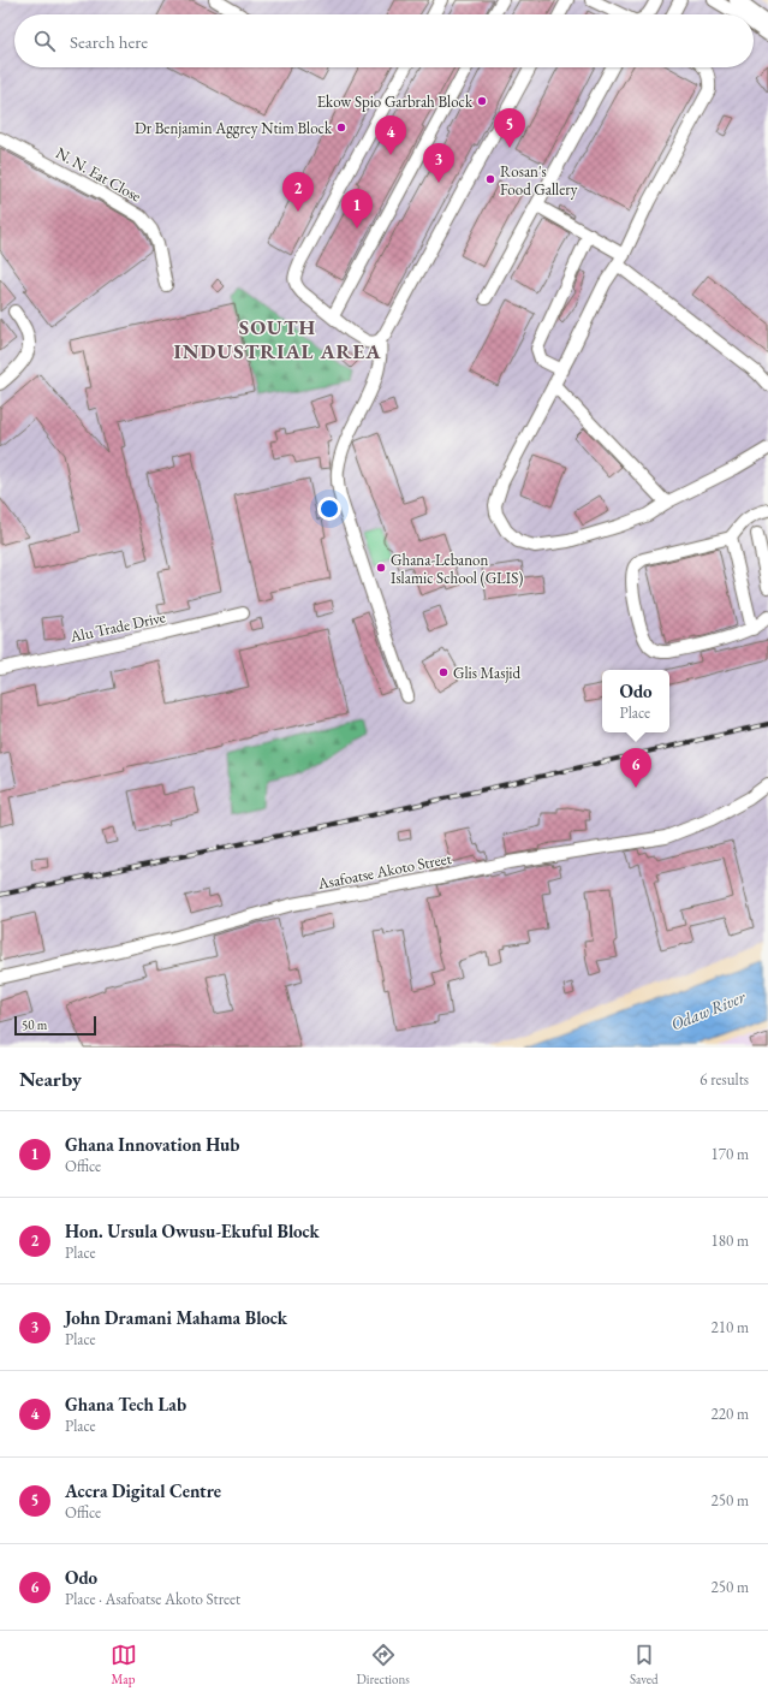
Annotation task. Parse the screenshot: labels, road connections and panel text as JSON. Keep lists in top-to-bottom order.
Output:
{
  "streets": {
    "street": ["N. N. Eat Close", "Alu Trade Drive", "Asafoatse Akoto Street"]
  },
  "districts": ["SOUTH INDUSTRIAL AREA"],
  "water": ["Odaw River"],
  "places": [
    "Ekow Spio Garbrah Block",
    "Dr Benjamin Aggrey Ntim Block",
    "Rosan's Food Gallery",
    "Ghana-Lebanon Islamic School (GLIS)",
    "Glis Masjid"
  ],
  "scale_bar": "50 m",
  "page": {
    "search": "Search here",
    "pins": [
      "5",
      "4",
      "3",
      "2",
      "1",
      "6"
    ],
    "popup": ["Odo", "Place"],
    "scale": "50 m",
    "heading": ["Nearby", "6 results"],
    "list": [
      {
        "mark": "1",
        "name": "Ghana Innovation Hub",
        "note": "Office",
        "value": "170 m"
      },
      {
        "mark": "2",
        "name": "Hon. Ursula Owusu-Ekuful Block",
        "note": "Place",
        "value": "180 m"
      },
      {
        "mark": "3",
        "name": "John Dramani Mahama Block",
        "note": "Place",
        "value": "210 m"
      },
      {
        "mark": "4",
        "name": "Ghana Tech Lab",
        "note": "Place",
        "value": "220 m"
      },
      {
        "mark": "5",
        "name": "Accra Digital Centre",
        "note": "Office",
        "value": "250 m"
      },
      {
        "mark": "6",
        "name": "Odo",
        "note": "Place · Asafoatse Akoto Street",
        "value": "250 m"
      }
    ],
    "nav": ["Map", "Directions", "Saved"]
  }
}
